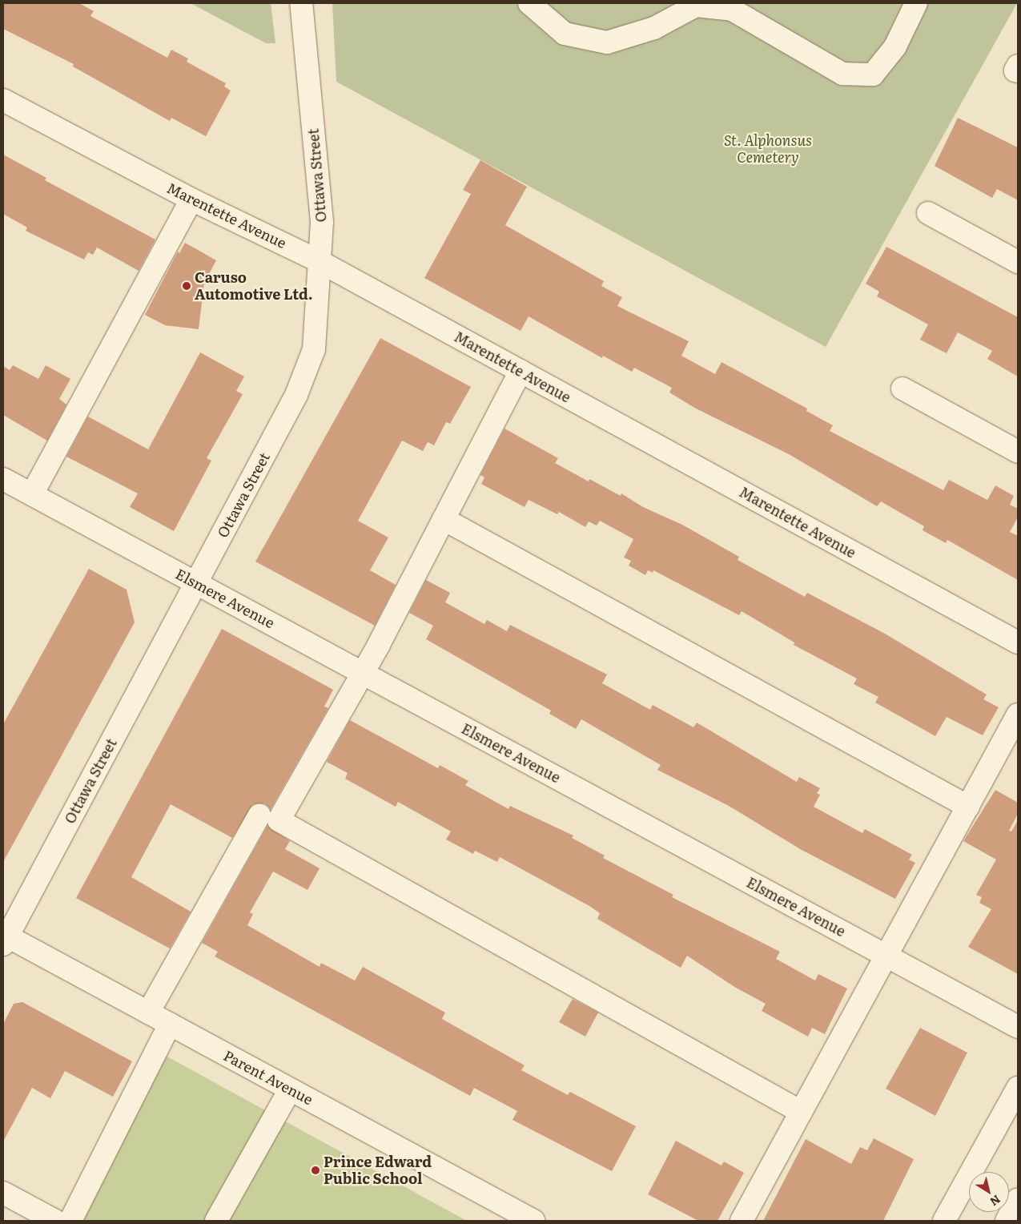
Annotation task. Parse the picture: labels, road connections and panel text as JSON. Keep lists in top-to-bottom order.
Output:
{
  "streets": {
    "street": [
      "Ottawa Street",
      "Marentette Avenue",
      "Elsmere Avenue",
      "Parent Avenue"
    ]
  },
  "crossings": [
    ["Ottawa Street", "Marentette Avenue"],
    ["Ottawa Street", "Elsmere Avenue"],
    ["Ottawa Street", "Parent Avenue"]
  ],
  "parks": ["St. Alphonsus Cemetery"],
  "places": ["Caruso Automotive Ltd.", "Prince Edward Public School"],
  "north": "bottom right"
}
